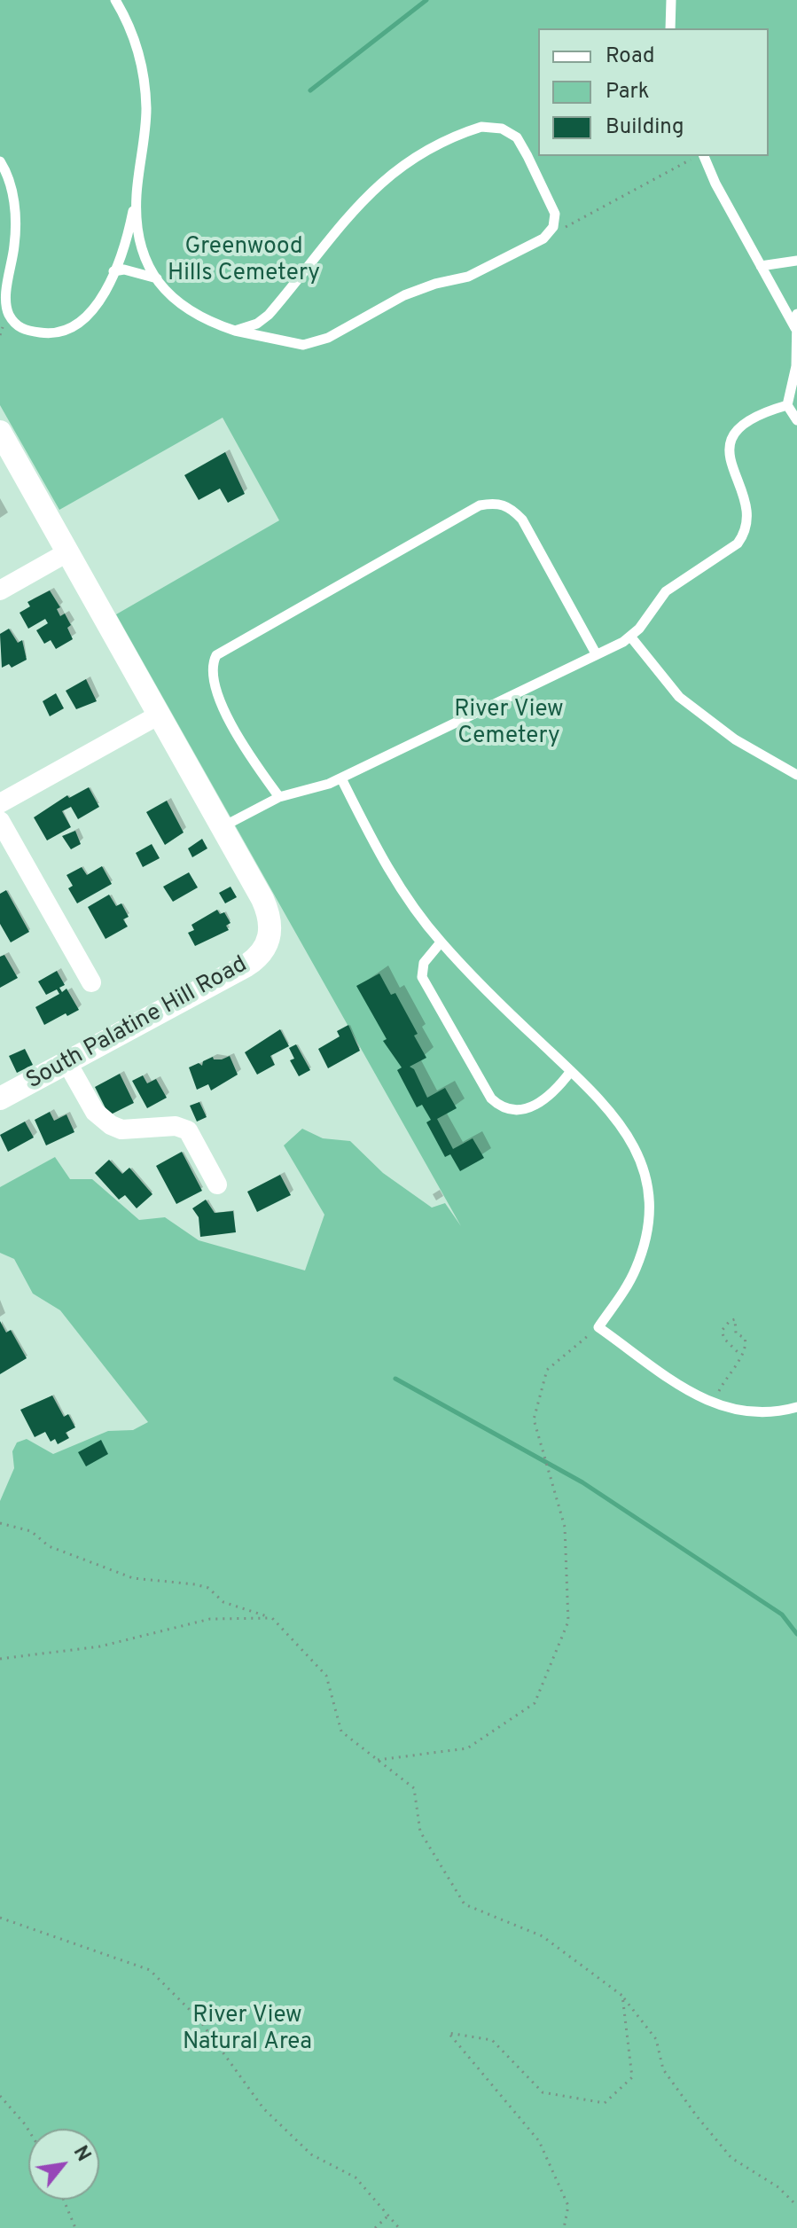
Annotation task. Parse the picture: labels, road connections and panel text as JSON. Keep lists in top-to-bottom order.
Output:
{
  "streets": {
    "street": ["South Palatine Hill Road"]
  },
  "parks": ["Greenwood Hills Cemetery", "River View Cemetery", "River View Natural Area"],
  "legend": ["Road", "Park", "Building"],
  "north": "top right"
}
